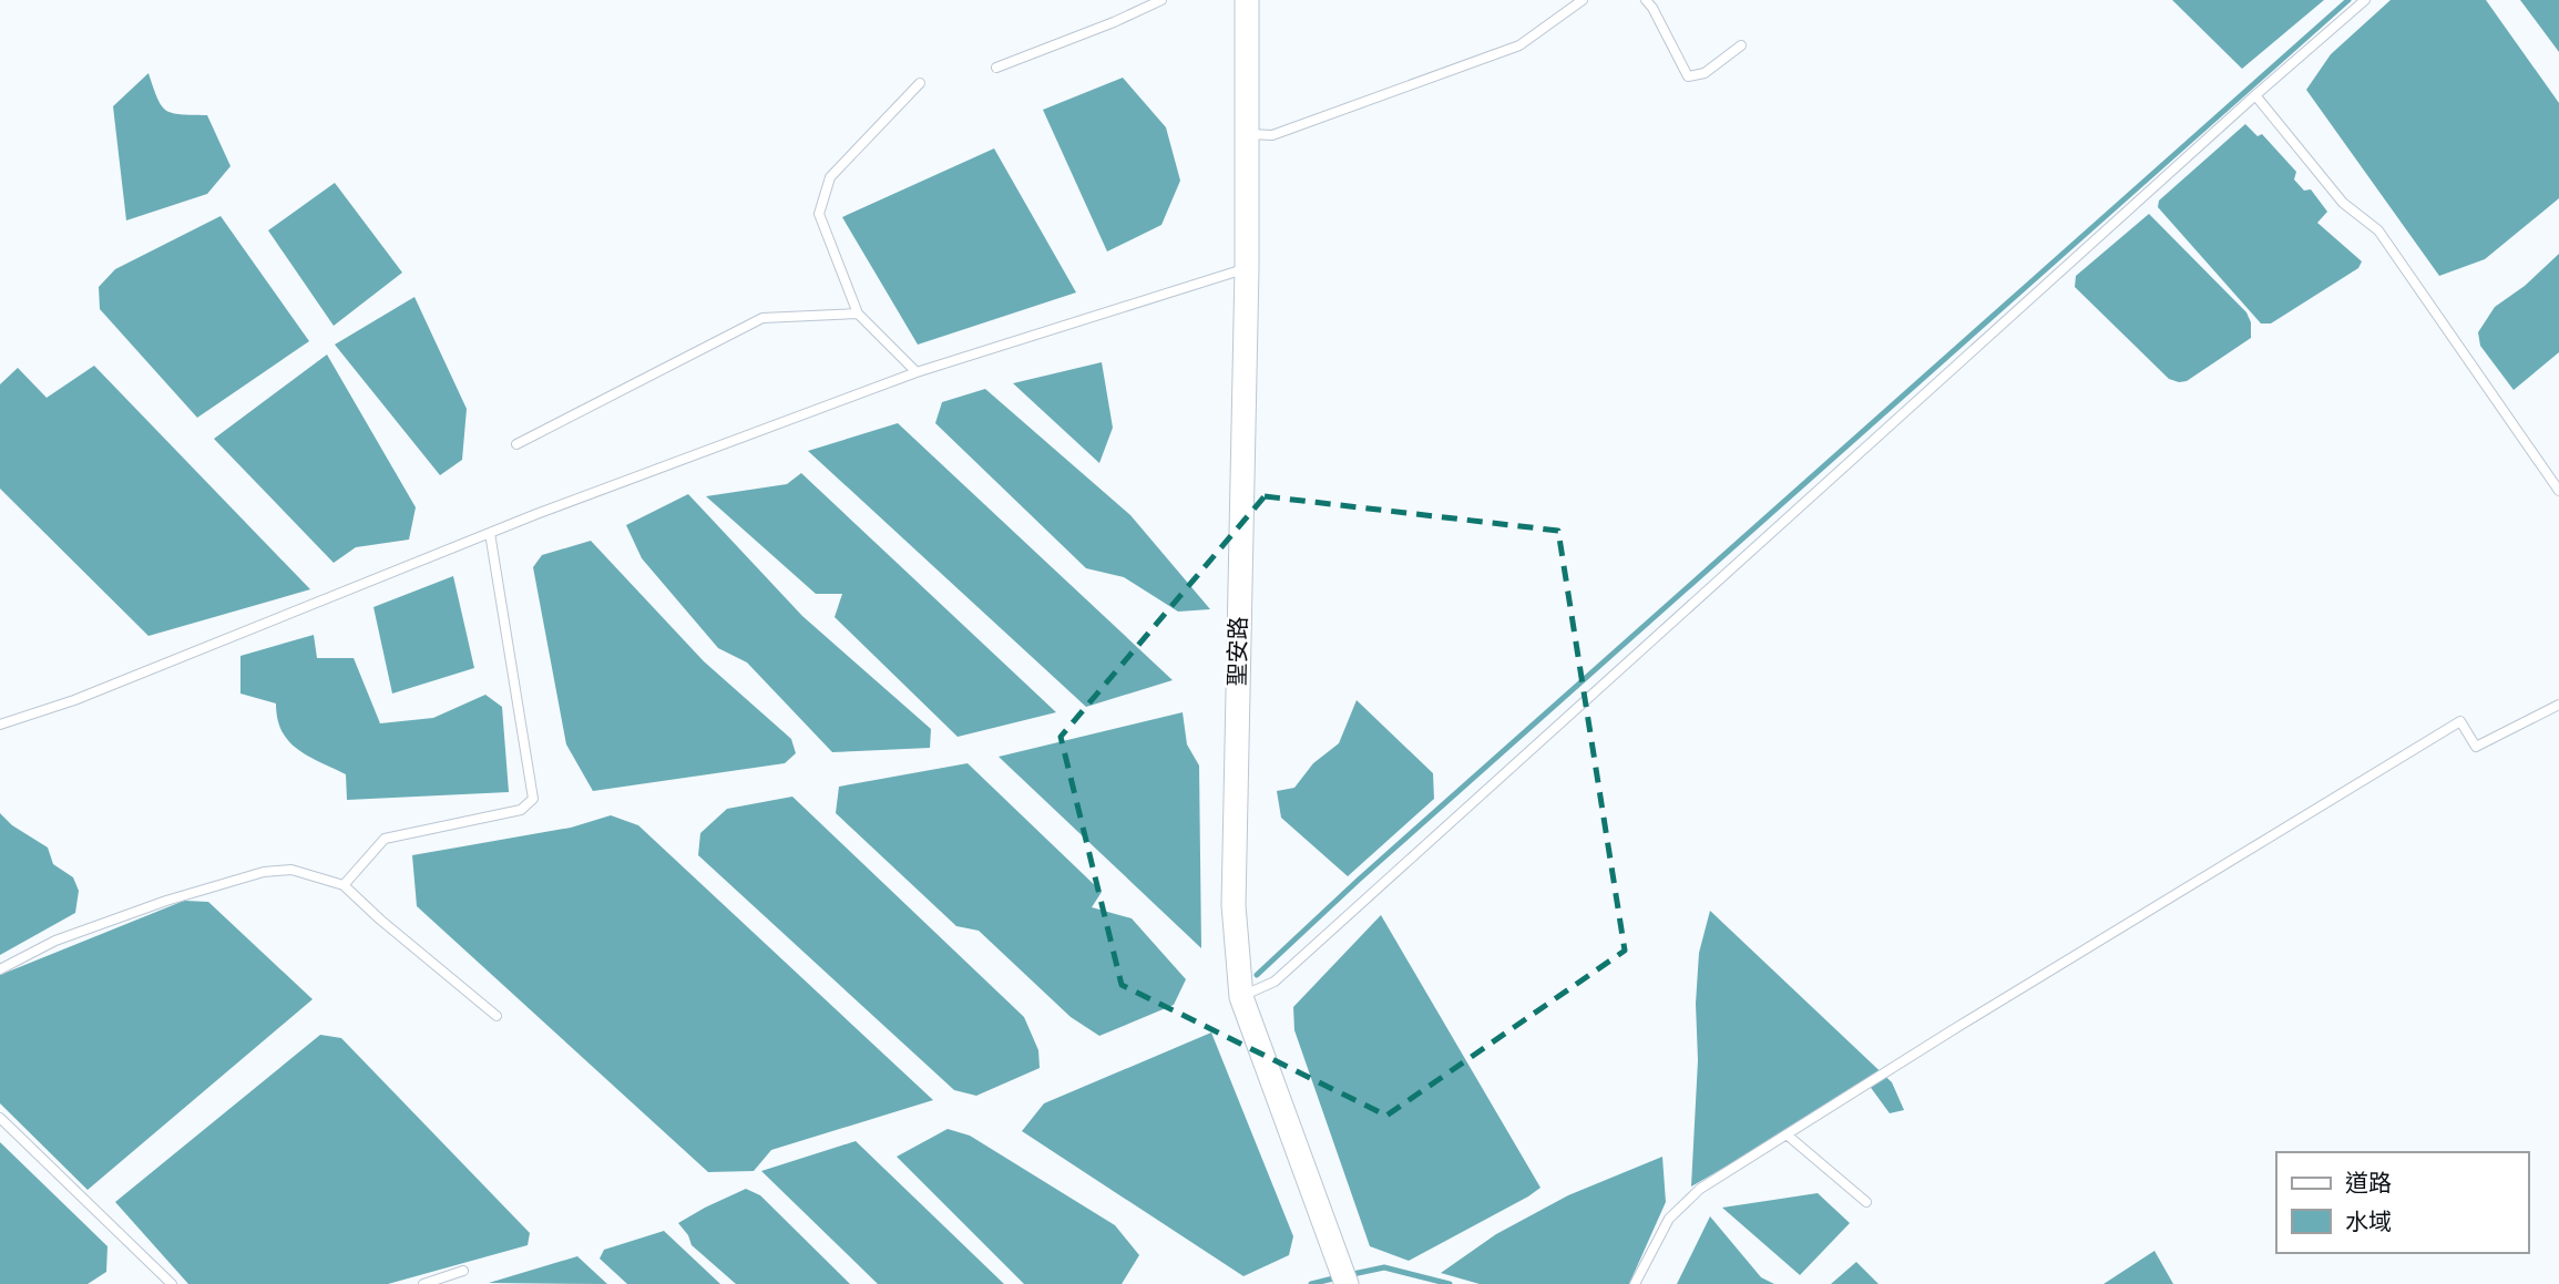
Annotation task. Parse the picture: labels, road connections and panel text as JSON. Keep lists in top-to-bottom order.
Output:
{
  "streets": {
    "street": ["聖安路"]
  },
  "legend": ["道路", "水域"]
}
